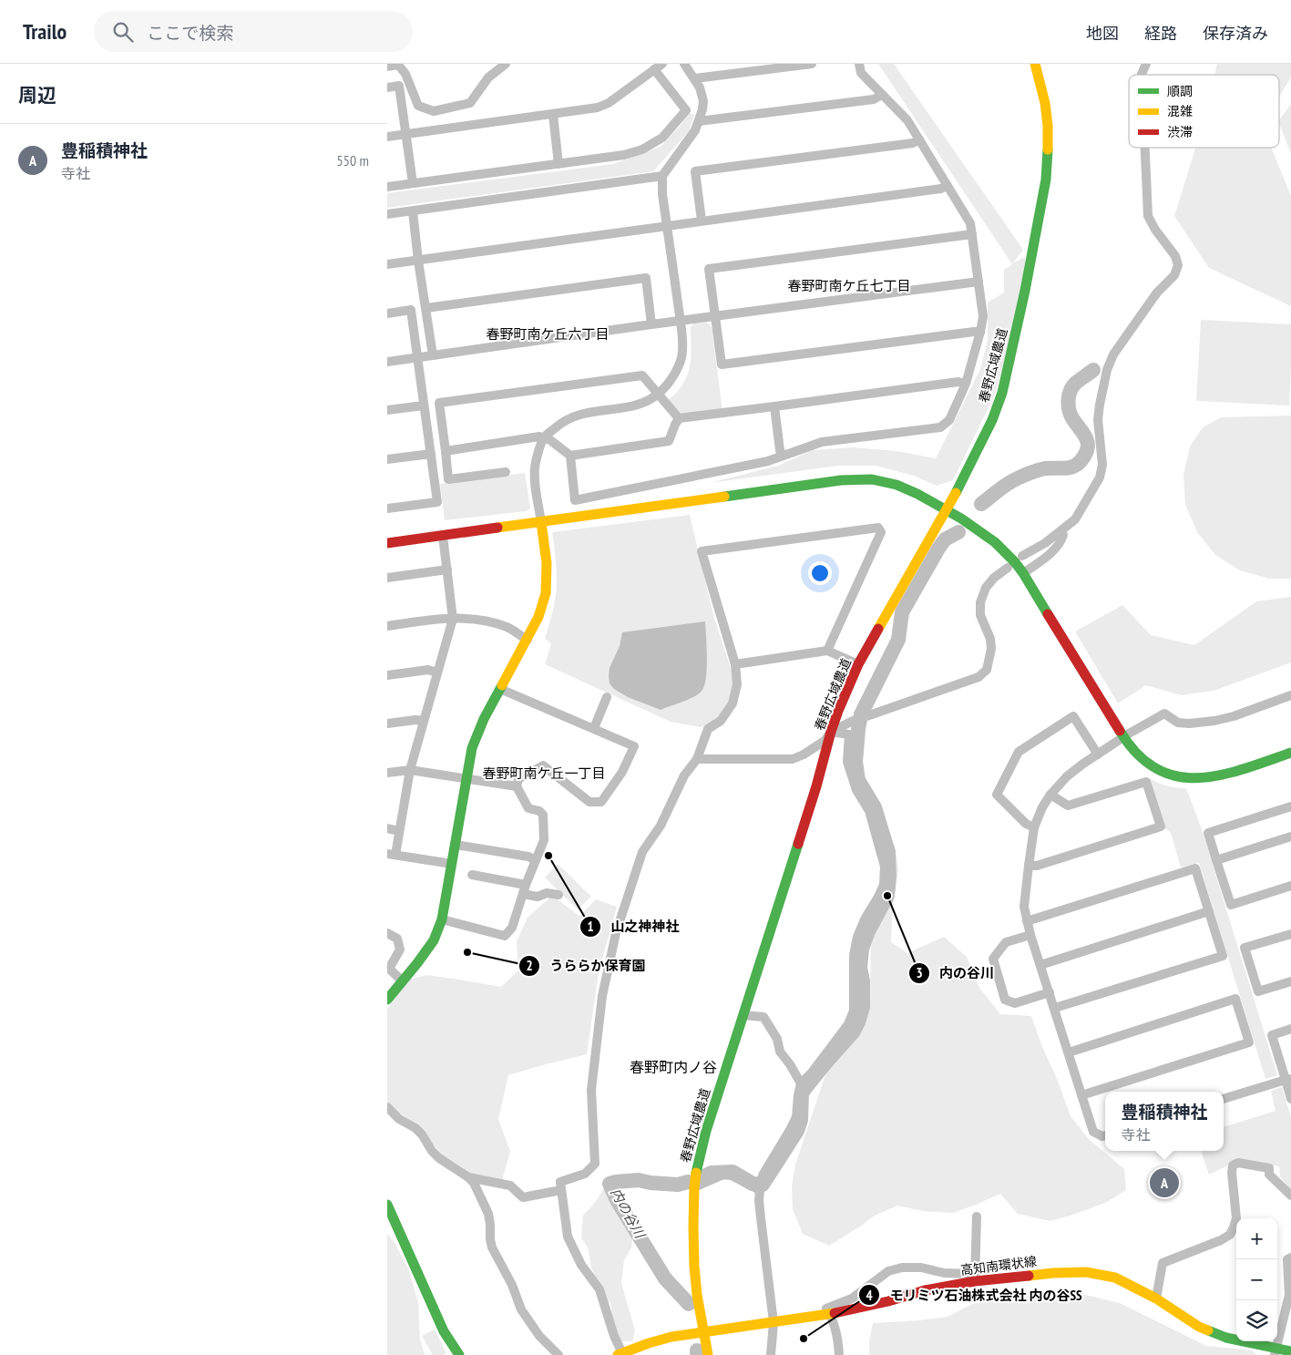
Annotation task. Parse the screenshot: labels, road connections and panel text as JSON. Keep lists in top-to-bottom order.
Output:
{
  "streets": {
    "street": ["春野広域農道", "高知南環状線"]
  },
  "crossings": [
    ["春野広域農道", "高知南環状線"]
  ],
  "districts": [
    "春野町南ケ丘七丁目",
    "春野町南ケ丘六丁目",
    "春野町南ケ丘一丁目",
    "春野町内ノ谷"
  ],
  "water": ["内の谷川"],
  "places": [
    "山之神神社",
    "内の谷川",
    "うららか保育園",
    "モリミツ石油株式会社 内の谷SS"
  ],
  "legend": ["順調", "混雑", "渋滞"],
  "page": {
    "header": "Trailo",
    "search": "ここで検索",
    "nav": ["地図", "経路", "保存済み"],
    "heading": "周辺",
    "list": [
      {
        "mark": "A",
        "name": "豊稲積神社",
        "note": "寺社",
        "value": "550 m"
      }
    ],
    "popup": ["豊稲積神社", "寺社"],
    "pins": "A",
    "map_buttons": ["+", "−"]
  }
}
